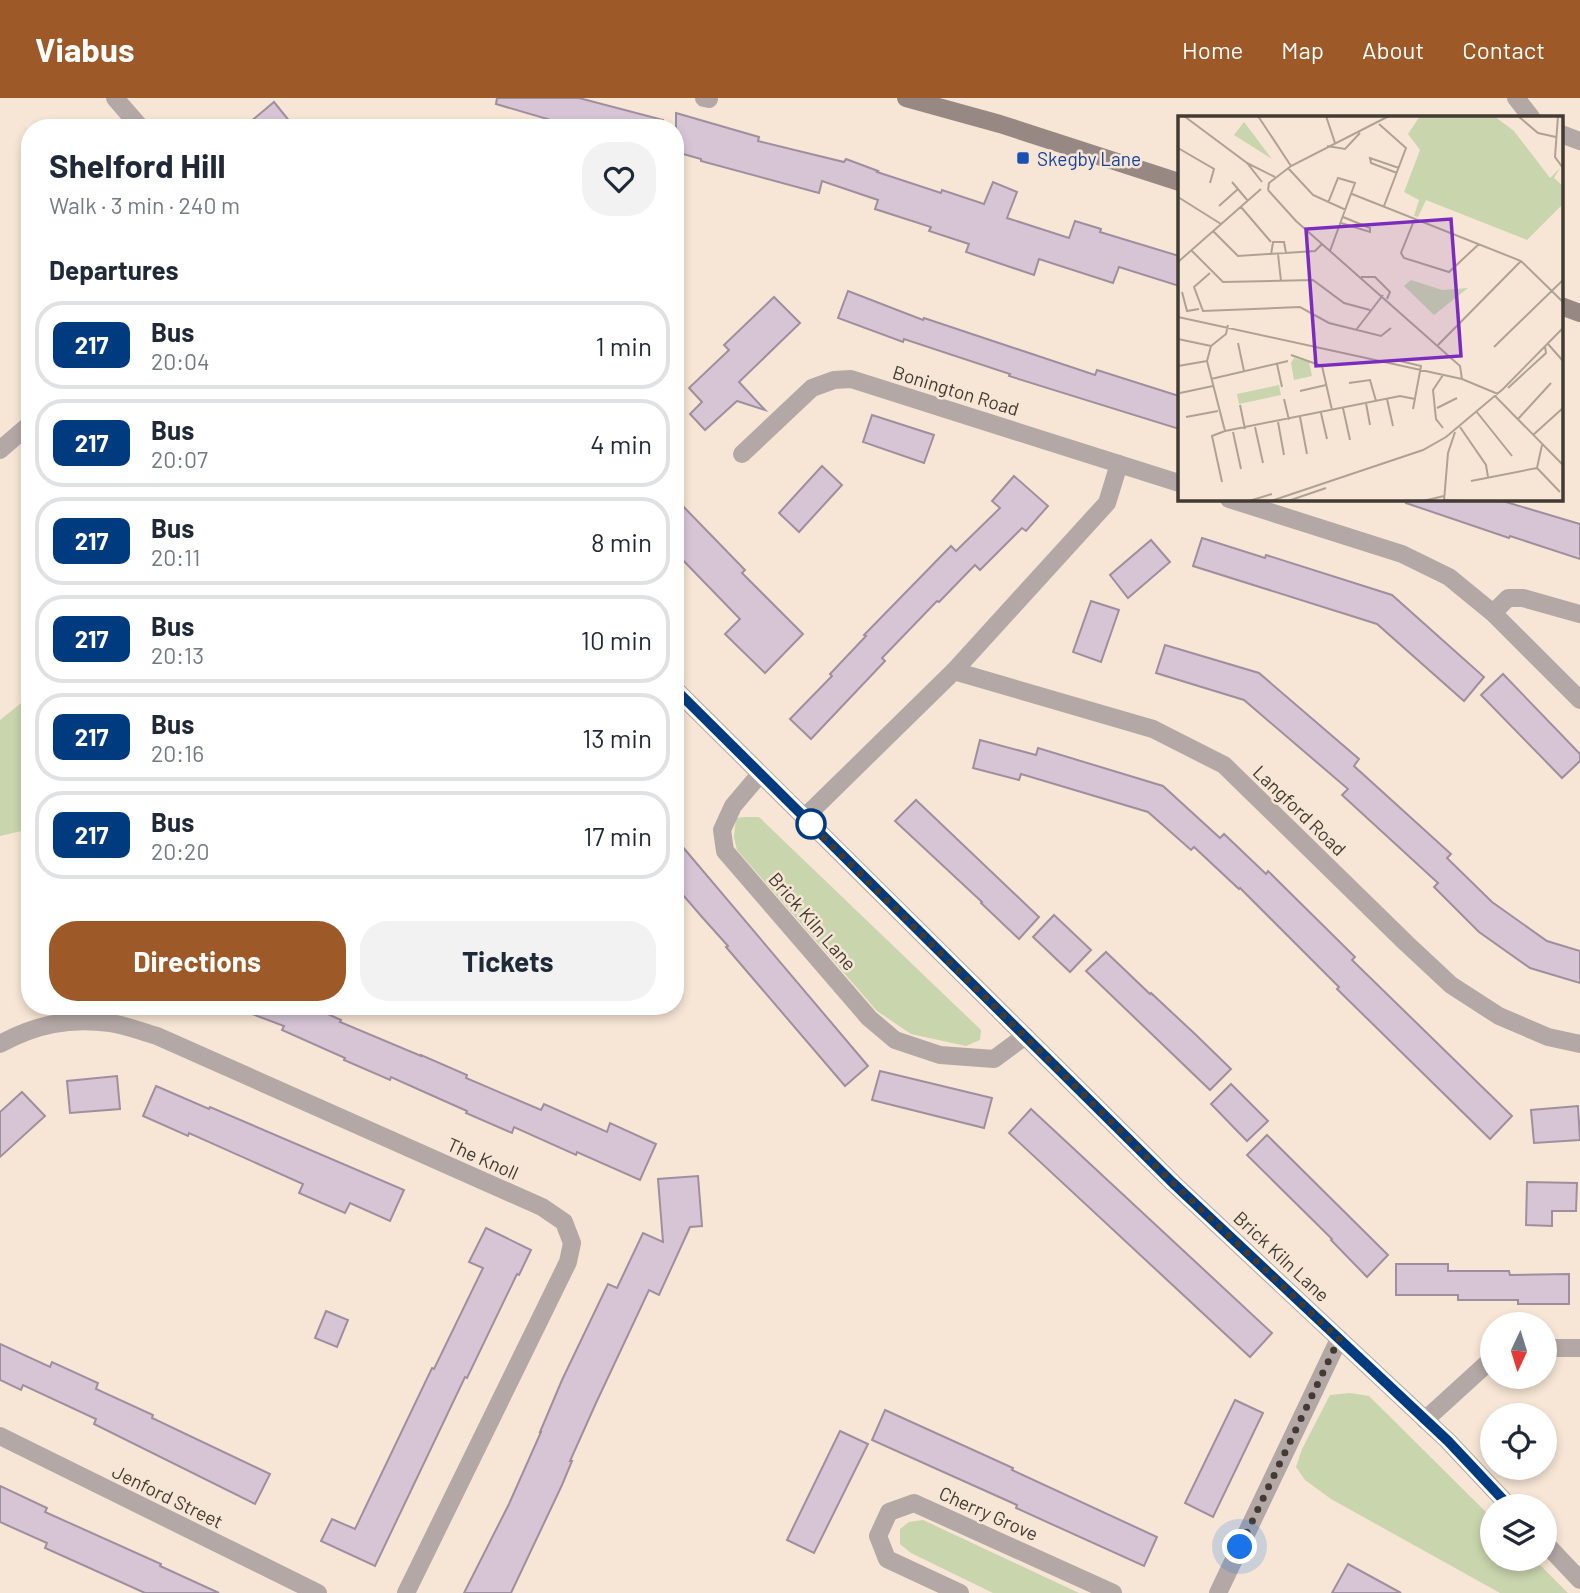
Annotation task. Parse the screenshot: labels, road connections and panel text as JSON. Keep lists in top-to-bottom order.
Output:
{
  "streets": {
    "street": [
      "Bonington Road",
      "Langford Road",
      "Brick Kiln Lane",
      "The Knoll",
      "Jenford Street",
      "Cherry Grove"
    ]
  },
  "places": {
    "transit": ["Skegby Lane"]
  },
  "lines": ["bus line 217"],
  "north": "bottom",
  "page": {
    "header": "Viabus",
    "nav": [
      "Home",
      "Map",
      "About",
      "Contact"
    ],
    "heading": [
      ["Shelford Hill", "Walk · 3 min · 240 m"],
      "Departures"
    ],
    "list": [
      {
        "mark": "217",
        "name": "Bus",
        "note": "20:04",
        "value": "1 min"
      },
      {
        "mark": "217",
        "name": "Bus",
        "note": "20:07",
        "value": "4 min"
      },
      {
        "mark": "217",
        "name": "Bus",
        "note": "20:11",
        "value": "8 min"
      },
      {
        "mark": "217",
        "name": "Bus",
        "note": "20:13",
        "value": "10 min"
      },
      {
        "mark": "217",
        "name": "Bus",
        "note": "20:16",
        "value": "13 min"
      },
      {
        "mark": "217",
        "name": "Bus",
        "note": "20:20",
        "value": "17 min"
      }
    ],
    "buttons": ["Directions", "Tickets"]
  }
}
